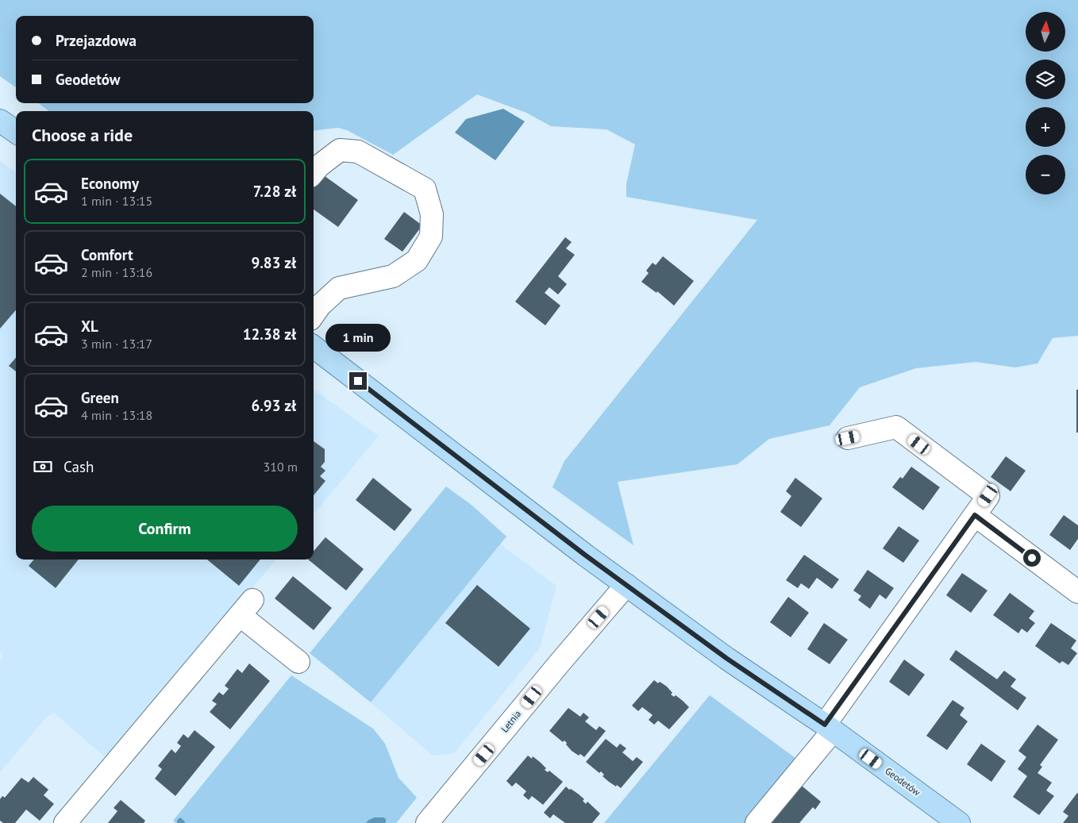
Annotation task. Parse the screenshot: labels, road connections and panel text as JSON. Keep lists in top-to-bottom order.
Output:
{
  "streets": {
    "main road": ["Geodetów"],
    "street": ["Letnia"]
  },
  "crossings": [
    ["Letnia", "Geodetów"]
  ],
  "north": "top",
  "page": {
    "map_buttons": ["+", "−"],
    "banner": ["Przejazdowa", "Geodetów"],
    "heading": "Choose a ride",
    "list": [
      {
        "name": "Economy",
        "note": "1 min · 13:15",
        "value": "7.28 zł"
      },
      {
        "name": "Comfort",
        "note": "2 min · 13:16",
        "value": "9.83 zł"
      },
      {
        "name": "XL",
        "note": "3 min · 13:17",
        "value": "12.38 zł"
      },
      {
        "name": "Green",
        "note": "4 min · 13:18",
        "value": "6.93 zł"
      }
    ],
    "bubble": "1 min",
    "pay": ["Cash", "310 m"],
    "buttons": "Confirm"
  }
}
